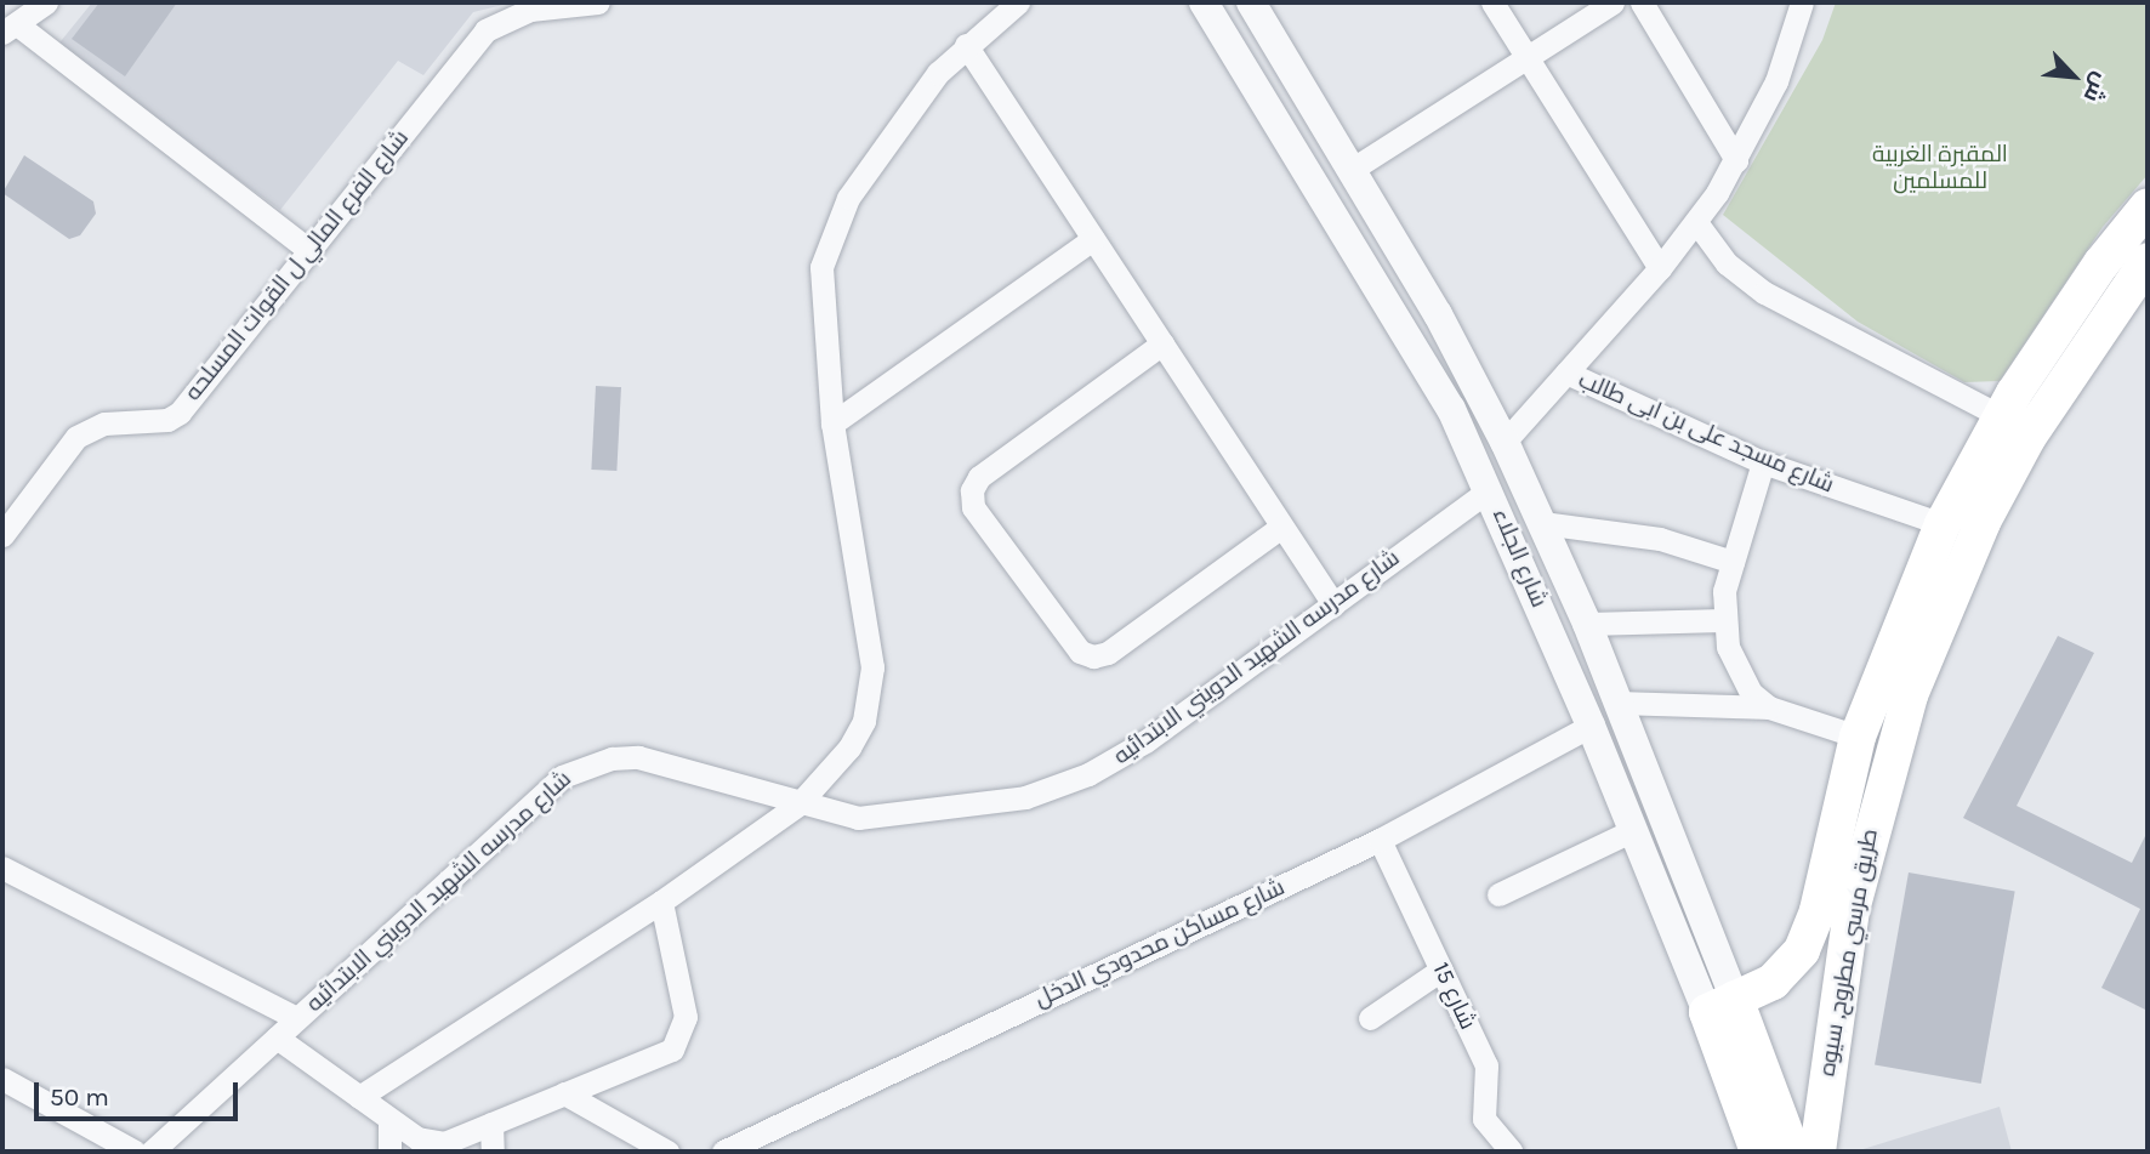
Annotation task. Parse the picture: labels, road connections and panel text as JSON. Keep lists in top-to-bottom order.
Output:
{
  "streets": {
    "main road": ["شارع الجلاء", "طريق مرسي مطروح, سيوه"],
    "street": [
      "شارع الفرع المالي ل القوات المسلحه",
      "شارع مسجد على بن ابى طالب",
      "شارع مدرسه الشهيد الدويني الابتدائيه",
      "شارع مساكن محدودي الدخل",
      "شارع 15"
    ]
  },
  "crossings": [
    ["شارع مسجد على بن ابى طالب", "طريق مرسي مطروح, سيوه"],
    ["شارع الجلاء", "شارع مدرسه الشهيد الدويني الابتدائيه"],
    ["شارع الجلاء", "شارع مساكن محدودي الدخل"],
    ["شارع الجلاء", "طريق مرسي مطروح, سيوه"],
    ["شارع مساكن محدودي الدخل", "شارع 15"]
  ],
  "parks": ["المقبرة الغربية للمسلمين"],
  "scale_bar": "50 m",
  "north": "bottom right"
}
